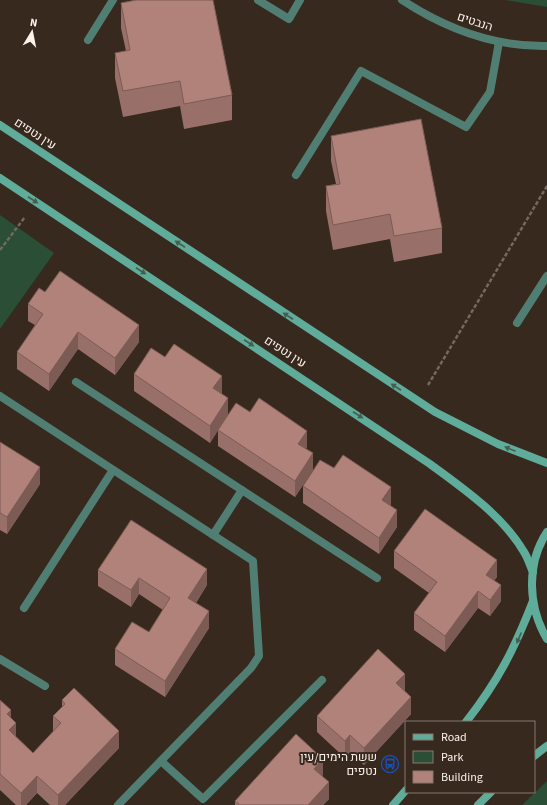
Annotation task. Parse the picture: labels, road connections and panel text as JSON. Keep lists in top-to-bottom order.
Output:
{
  "streets": {
    "street": ["הנבטים", "עין נטפים"]
  },
  "places": {
    "bus stop": ["ששת הימים/עין נטפים"]
  },
  "legend": ["Road", "Park", "Building"],
  "north": "top"
}
